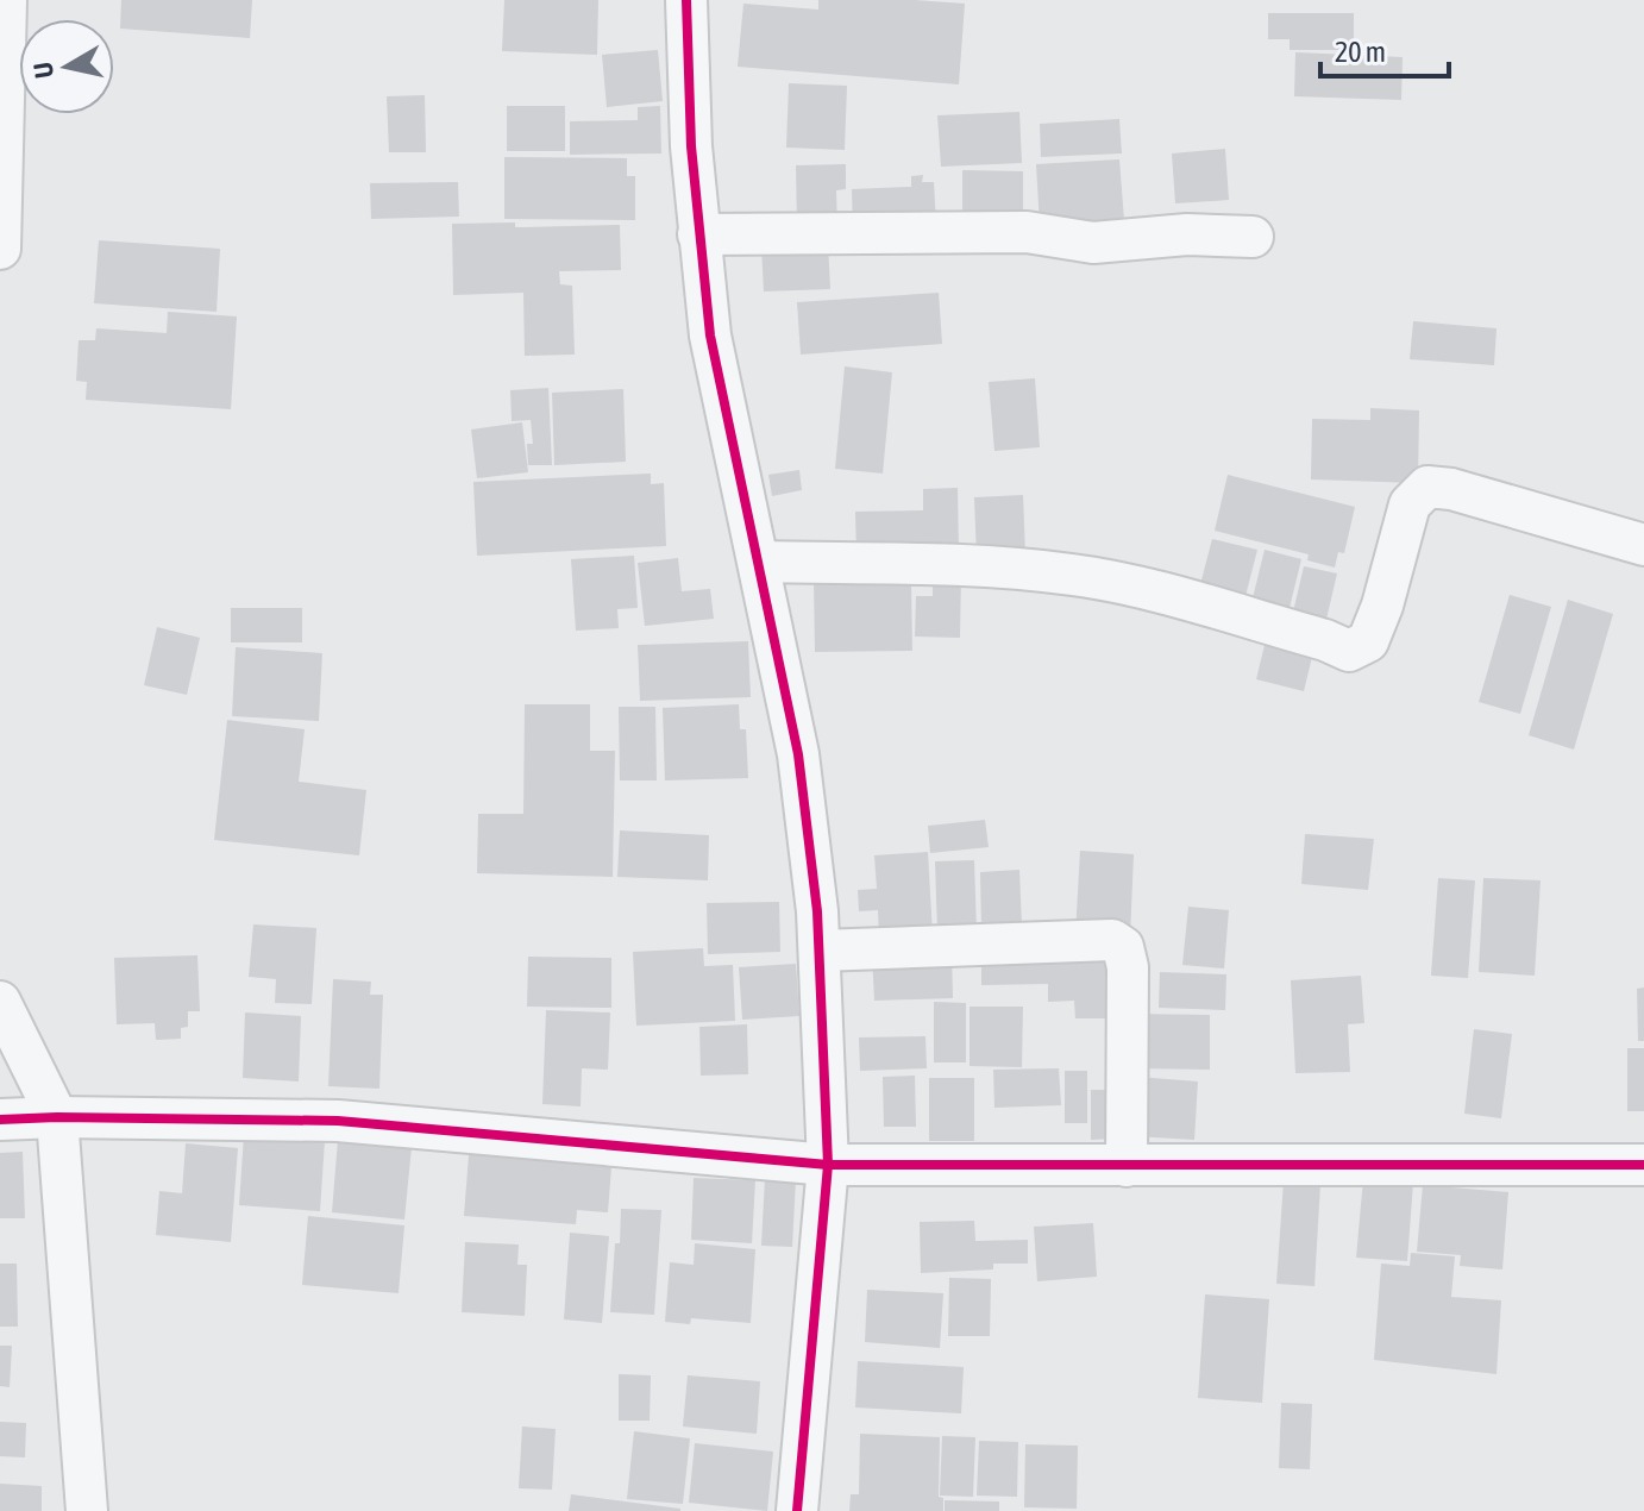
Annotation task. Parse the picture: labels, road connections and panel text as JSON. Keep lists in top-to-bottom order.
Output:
{
  "scale_bar": "20 m",
  "north": "left"
}
